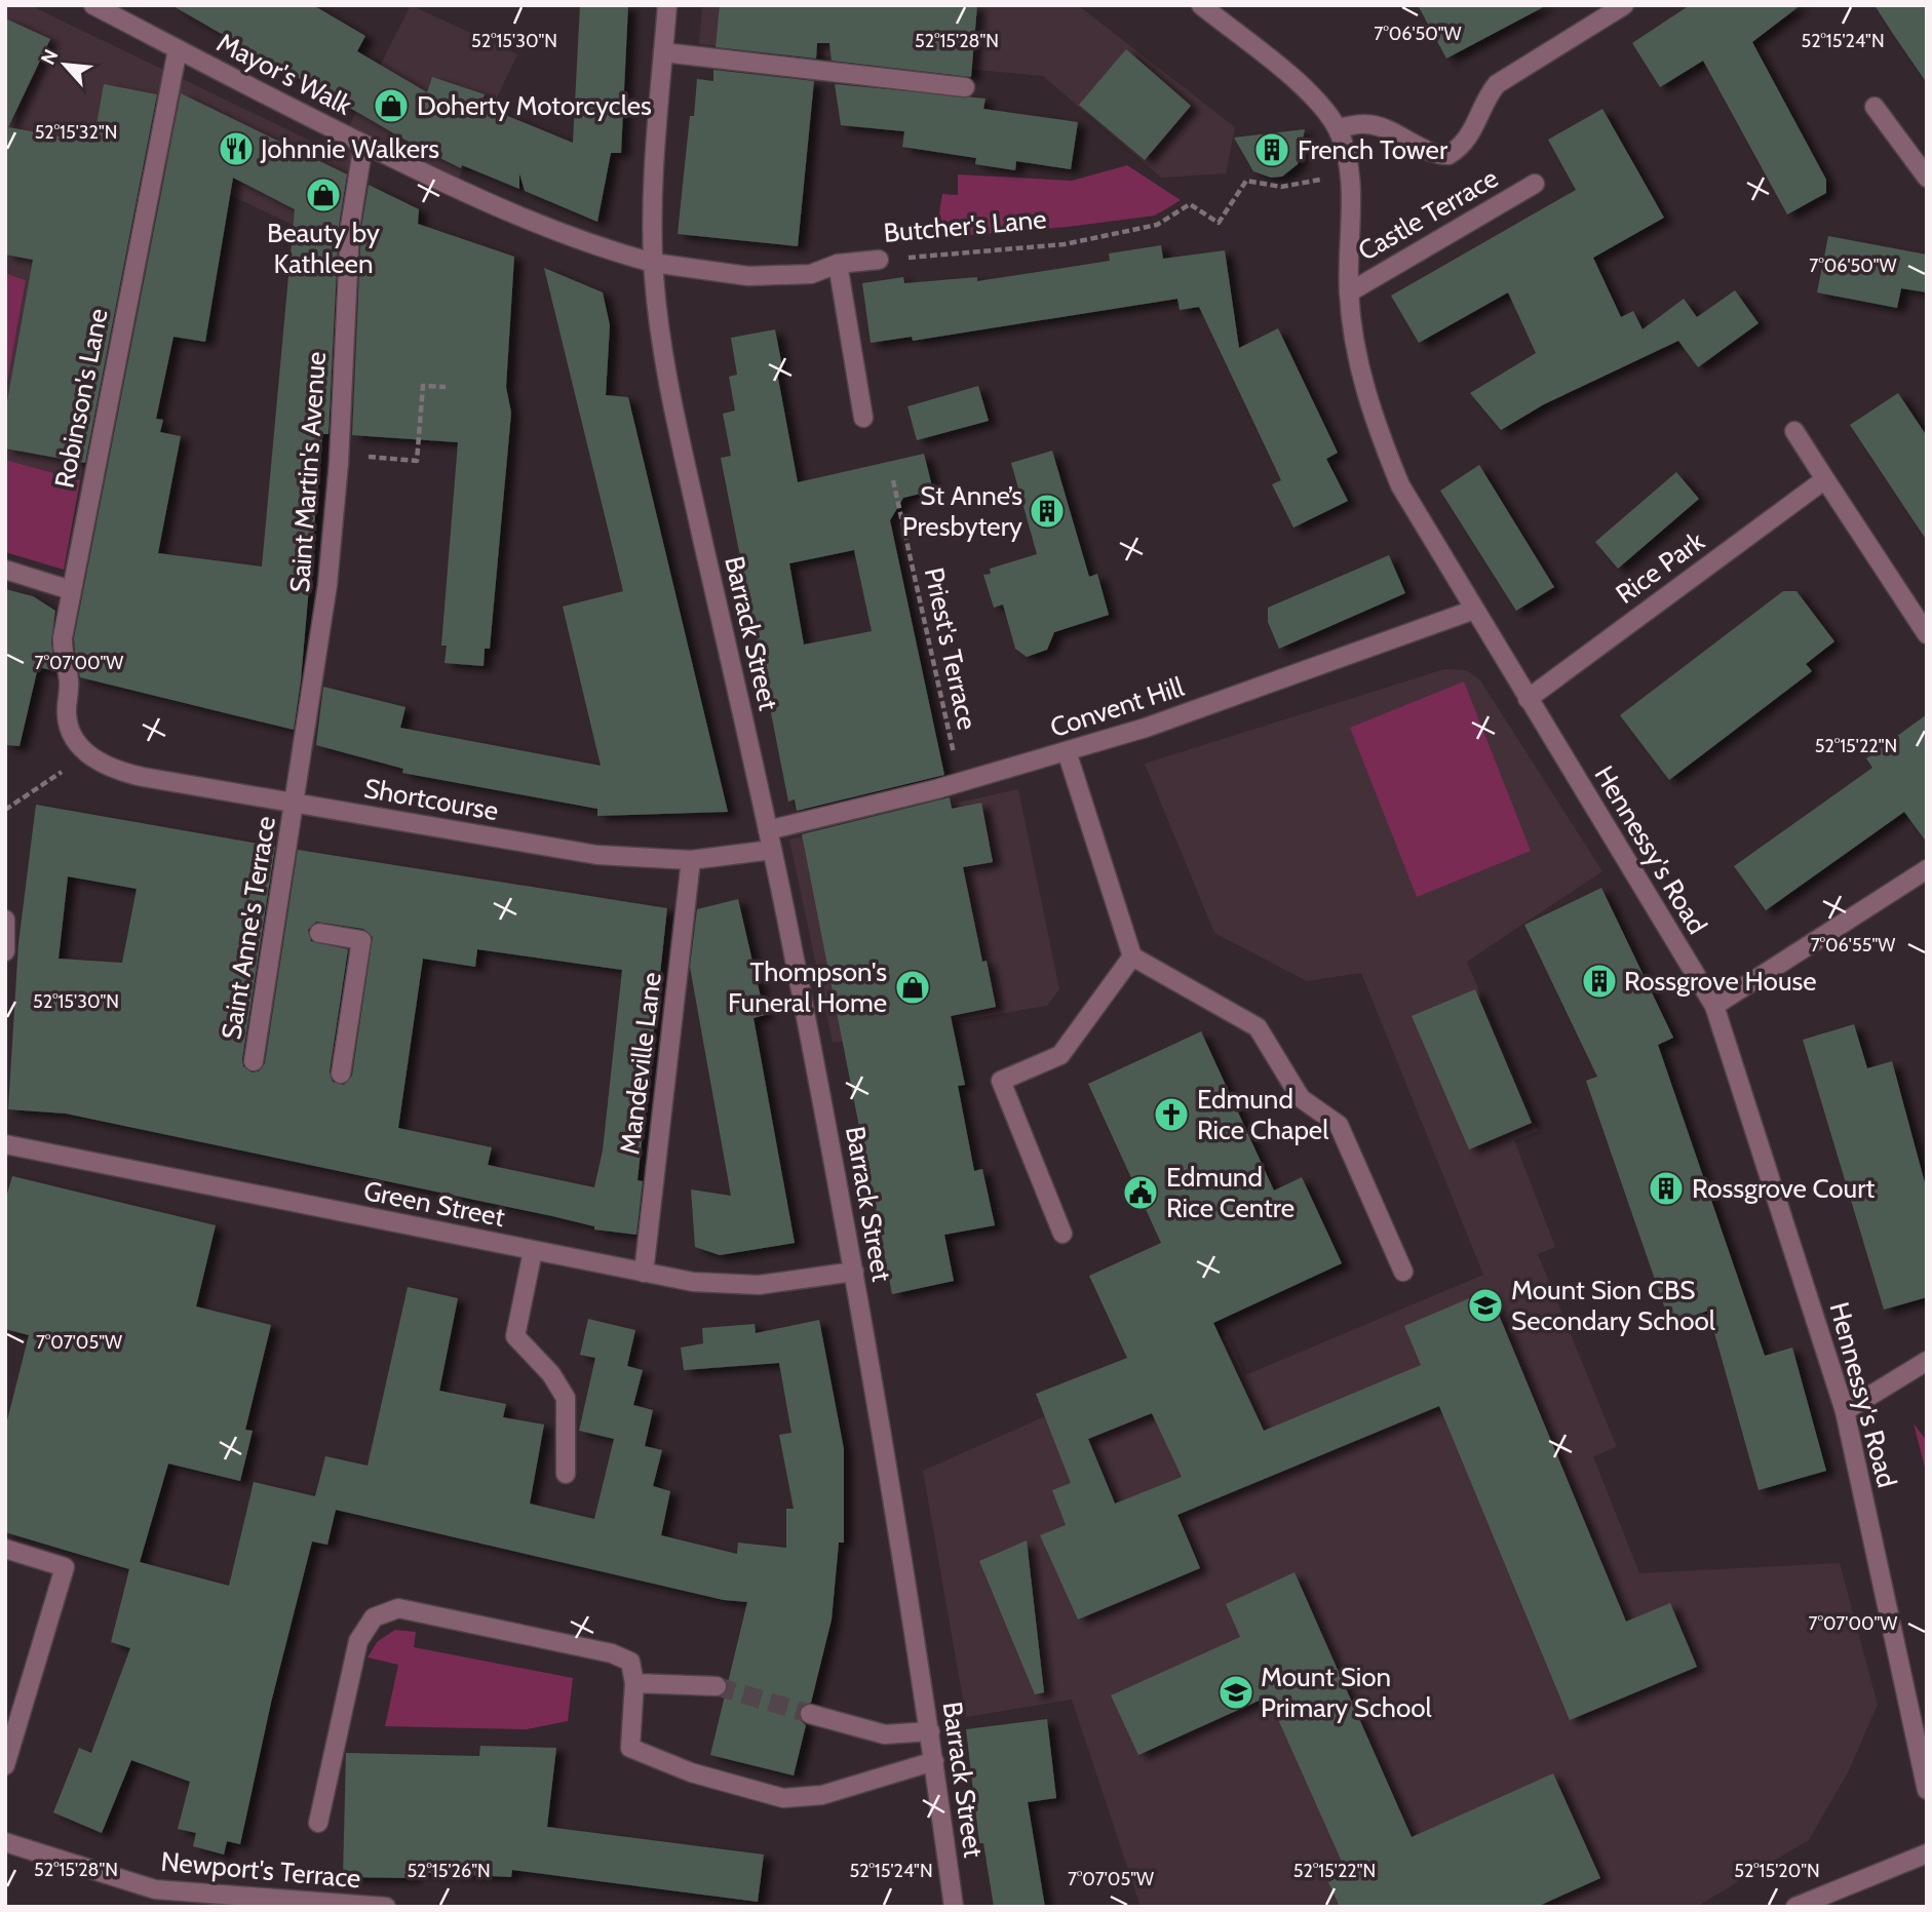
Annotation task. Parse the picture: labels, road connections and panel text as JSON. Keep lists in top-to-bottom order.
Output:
{
  "streets": {
    "street": [
      "Mayor's Walk",
      "Castle Terrace",
      "Butcher's Lane",
      "Robinson's Lane",
      "Saint Martin's Avenue",
      "Rice Park",
      "Barrack Street",
      "Convent Hill",
      "Shortcourse",
      "Hennessy's Road",
      "Saint Anne's Terrace",
      "Mandeville Lane",
      "Green Street",
      "Newport's Terrace"
    ],
    "path": ["Priest's Terrace"]
  },
  "crossings": [
    ["Mayor's Walk", "Butcher's Lane"],
    ["Mayor's Walk", "Robinson's Lane"],
    ["Mayor's Walk", "Saint Martin's Avenue"],
    ["Mayor's Walk", "Barrack Street"],
    ["Castle Terrace", "Hennessy's Road"],
    ["Butcher's Lane", "Barrack Street"],
    ["Robinson's Lane", "Shortcourse"],
    ["Saint Martin's Avenue", "Shortcourse"],
    ["Saint Martin's Avenue", "Saint Anne's Terrace"],
    ["Rice Park", "Hennessy's Road"],
    ["Barrack Street", "Convent Hill"],
    ["Barrack Street", "Shortcourse"],
    ["Barrack Street", "Green Street"],
    ["Priest's Terrace", "Convent Hill"],
    ["Convent Hill", "Hennessy's Road"],
    ["Shortcourse", "Saint Anne's Terrace"],
    ["Shortcourse", "Mandeville Lane"],
    ["Mandeville Lane", "Green Street"]
  ],
  "places": {
    "shop": ["Doherty Motorcycles", "Beauty by Kathleen", "Thompson's Funeral Home"],
    "restaurant": ["Johnnie Walkers"],
    "building": [
      "French Tower",
      "St Anne’s Presbytery",
      "Rossgrove House",
      "Rossgrove Court"
    ],
    "church": ["Edmund Rice Chapel"],
    "public building": ["Edmund Rice Centre"],
    "school or university": ["Mount Sion CBS Secondary School", "Mount Sion Primary School"]
  },
  "north": "top left",
  "coordinates": [
    "7°06'50\"W",
    "52°15'30\"N",
    "52°15'28\"N",
    "52°15'24\"N",
    "52°15'32\"N",
    "7°07'00\"W",
    "52°15'22\"N",
    "7°06'55\"W",
    "7°07'05\"W",
    "52°15'26\"N",
    "52°15'20\"N"
  ]
}
